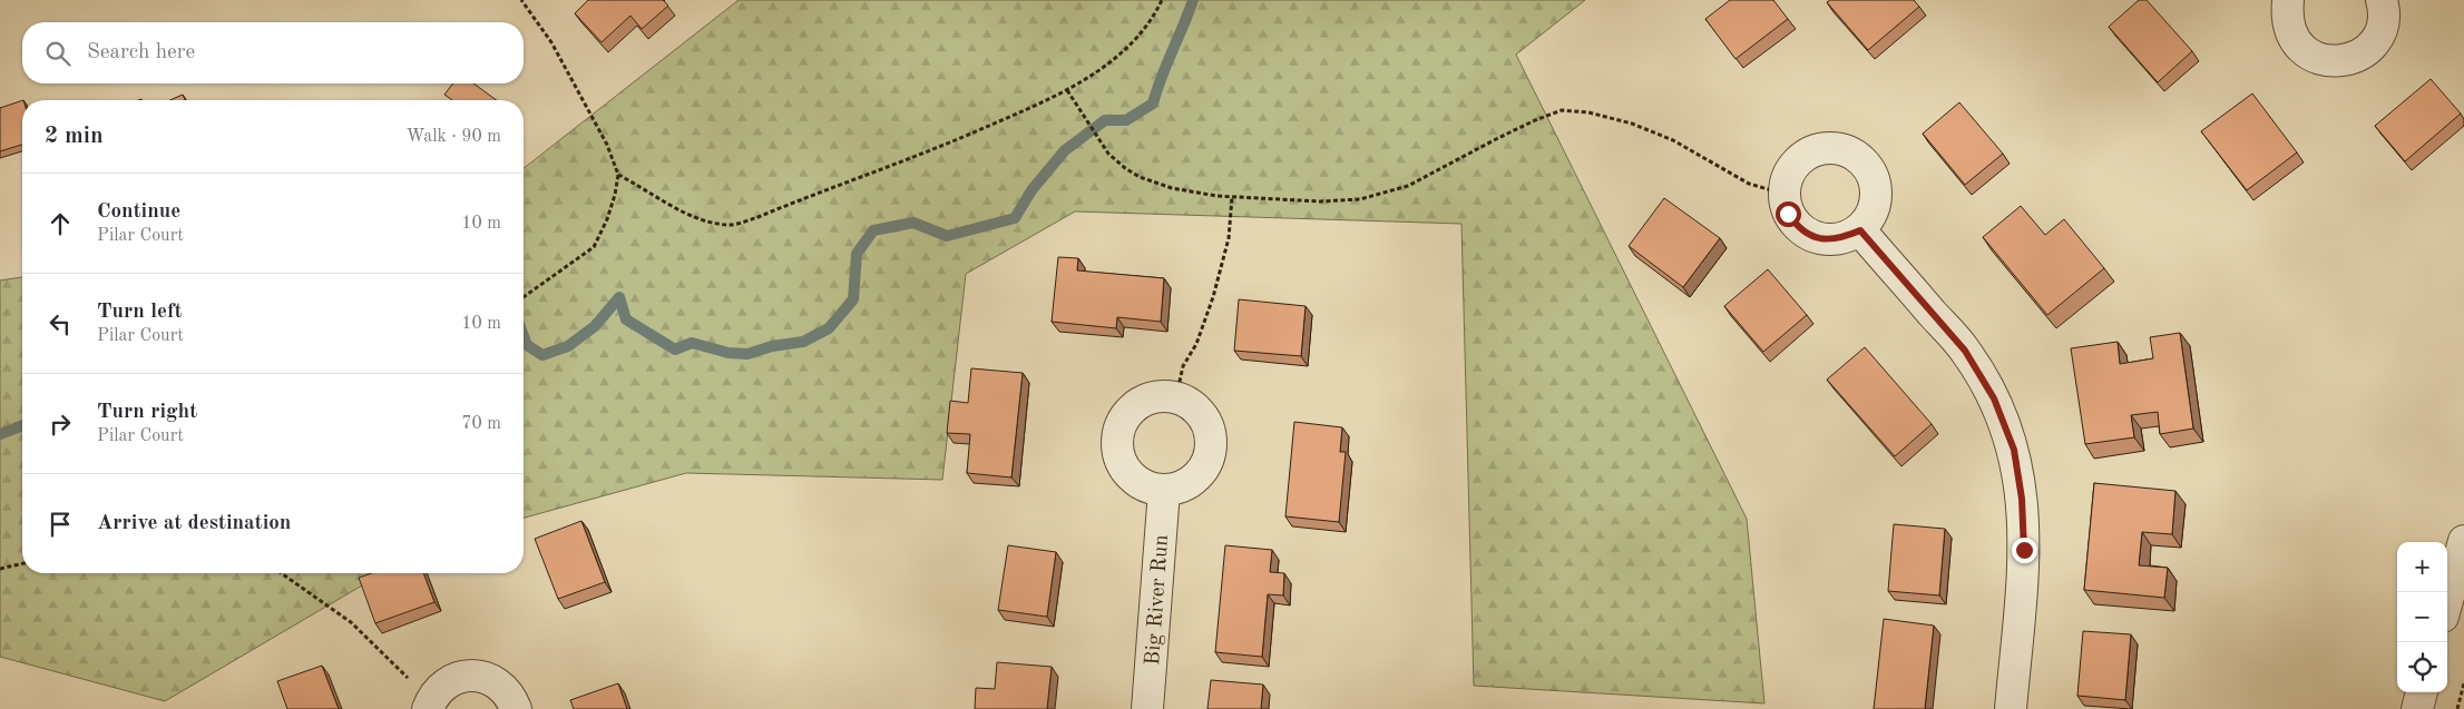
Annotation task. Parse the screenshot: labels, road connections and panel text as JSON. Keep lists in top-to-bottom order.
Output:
{
  "streets": {
    "street": ["Big River Run"]
  },
  "page": {
    "search": "Search here",
    "heading": ["2 min", "Walk · 90 m"],
    "list": [
      ["Continue", "Pilar Court", "10 m"],
      ["Turn left", "Pilar Court", "10 m"],
      ["Turn right", "Pilar Court", "70 m"],
      "Arrive at destination"
    ],
    "map_buttons": ["+", "−"]
  }
}
